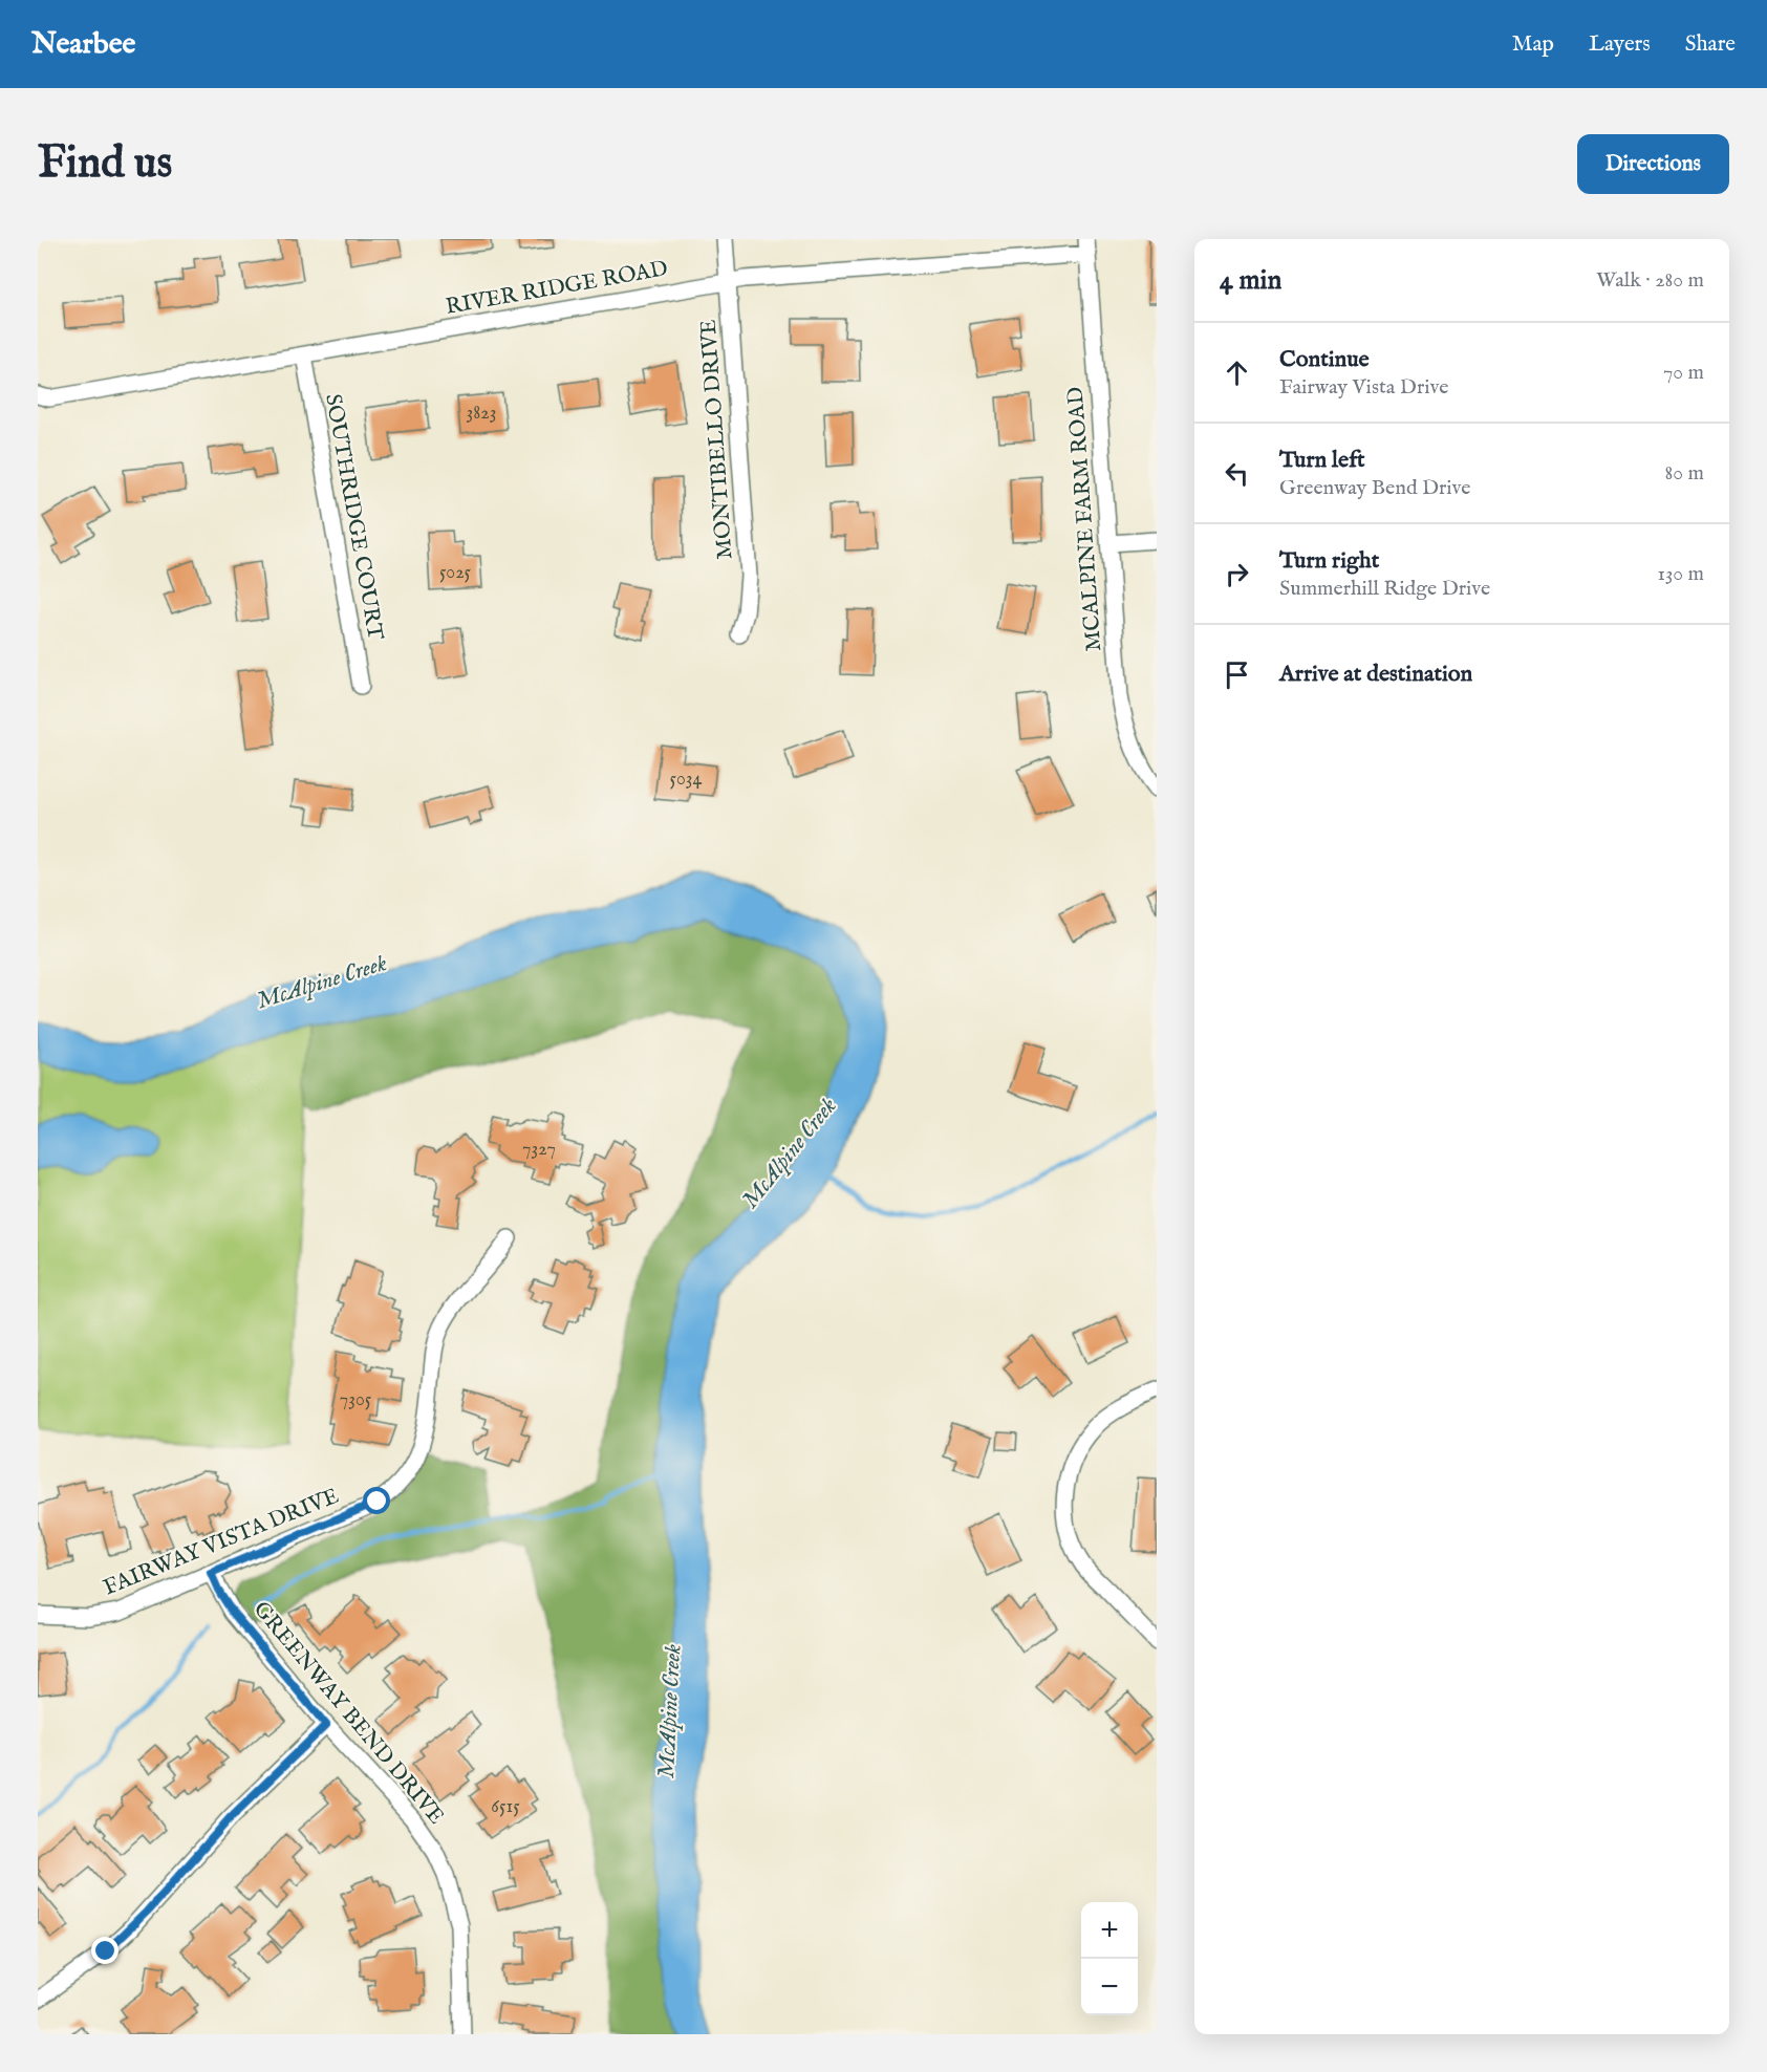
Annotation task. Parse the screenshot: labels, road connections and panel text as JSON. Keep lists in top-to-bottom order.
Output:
{
  "streets": {
    "street": [
      "RIVER RIDGE ROAD",
      "MONTIBELLO DRIVE",
      "SOUTHRIDGE COURT",
      "MCALPINE FARM ROAD",
      "FAIRWAY VISTA DRIVE",
      "GREENWAY BEND DRIVE"
    ]
  },
  "crossings": [
    ["RIVER RIDGE ROAD", "MONTIBELLO DRIVE"],
    ["RIVER RIDGE ROAD", "SOUTHRIDGE COURT"],
    ["RIVER RIDGE ROAD", "MCALPINE FARM ROAD"],
    ["FAIRWAY VISTA DRIVE", "GREENWAY BEND DRIVE"]
  ],
  "water": ["McAlpine Creek"],
  "house_numbers": [
    "3823",
    "5025",
    "5034",
    "7327",
    "7305",
    "6515"
  ],
  "page": {
    "header": "Nearbee",
    "nav": ["Map", "Layers", "Share"],
    "buttons": "Directions",
    "title": "Find us",
    "heading": ["4 min", "Walk · 280 m"],
    "list": [
      ["Continue", "Fairway Vista Drive", "70 m"],
      ["Turn left", "Greenway Bend Drive", "80 m"],
      ["Turn right", "Summerhill Ridge Drive", "130 m"],
      "Arrive at destination"
    ],
    "map_buttons": ["+", "−"]
  }
}
